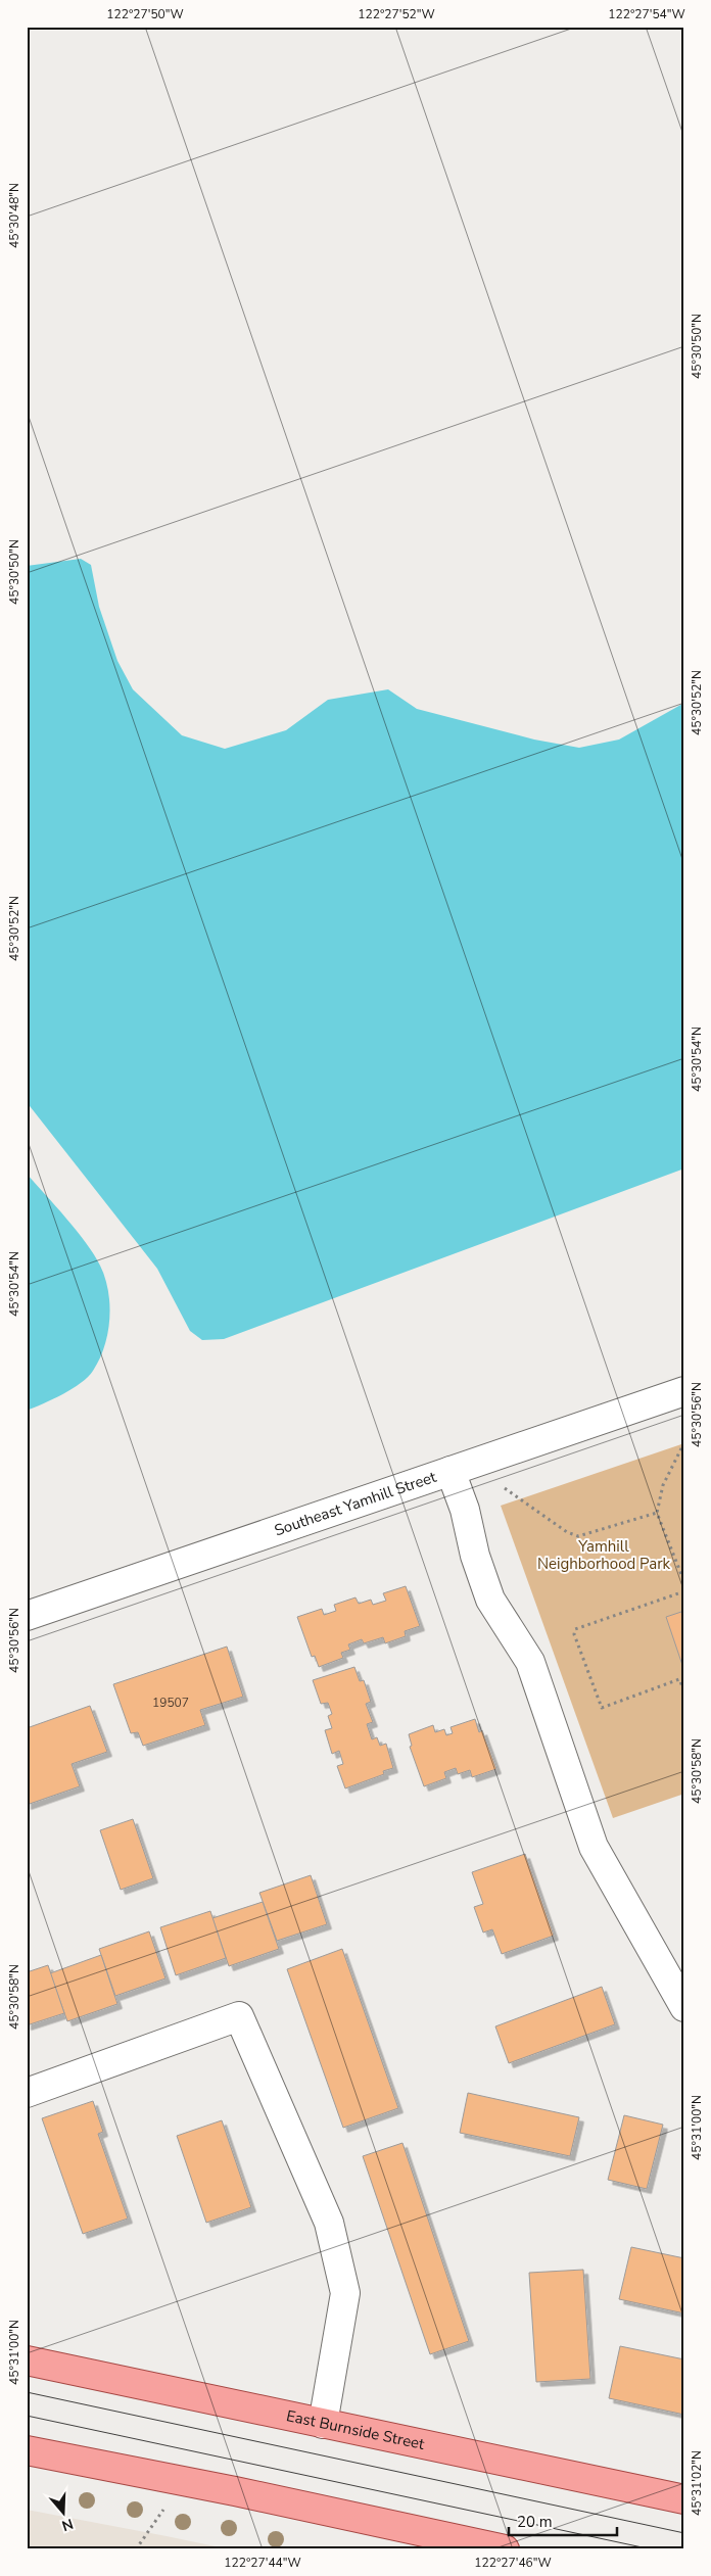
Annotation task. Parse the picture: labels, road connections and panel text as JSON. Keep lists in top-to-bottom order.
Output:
{
  "streets": {
    "main road": ["East Burnside Street"],
    "street": ["Southeast Yamhill Street"]
  },
  "parks": ["Yamhill Neighborhood Park"],
  "house_numbers": ["19507"],
  "scale_bar": "20 m",
  "north": "bottom",
  "coordinates": [
    "122°27'50\"W",
    "122°27'52\"W",
    "122°27'54\"W",
    "45°30'48\"N",
    "45°30'50\"N",
    "45°30'52\"N",
    "45°30'54\"N",
    "45°30'56\"N",
    "45°30'58\"N",
    "45°31'00\"N",
    "45°31'02\"N",
    "122°27'44\"W",
    "122°27'46\"W"
  ]
}
